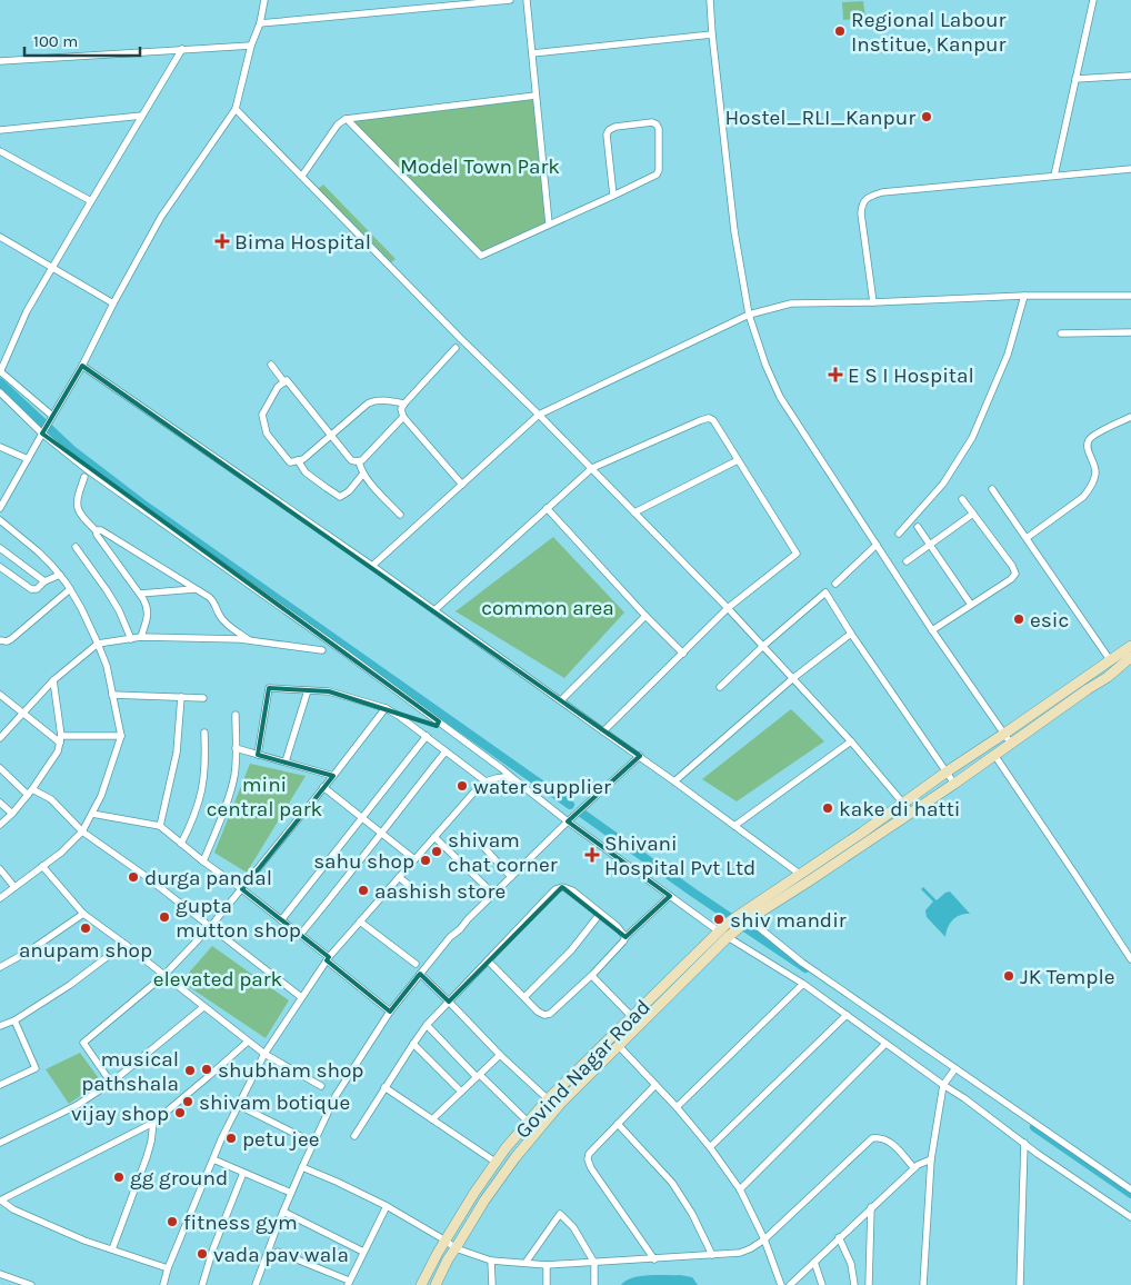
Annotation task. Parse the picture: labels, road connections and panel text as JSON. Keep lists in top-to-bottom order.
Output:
{
  "streets": {
    "main road": ["Govind Nagar Road"]
  },
  "parks": [
    "Model Town Park",
    "common area",
    "mini central park",
    "elevated park"
  ],
  "places": {
    "other": [
      "Regional Labour Institue, Kanpur",
      "Hostel_RLI_Kanpur",
      "esic",
      "water supplier",
      "kake di hatti",
      "shivam chat corner",
      "sahu shop",
      "durga pandal",
      "aashish store",
      "gupta mutton shop",
      "shiv mandir",
      "anupam shop",
      "JK Temple",
      "shubham shop",
      "musical pathshala",
      "shivam botique",
      "vijay shop",
      "petu jee",
      "gg ground",
      "fitness gym",
      "vada pav wala"
    ],
    "health": ["Bima Hospital", "E S I Hospital", "Shivani Hospital Pvt Ltd"]
  },
  "scale_bar": "100 m"
}
